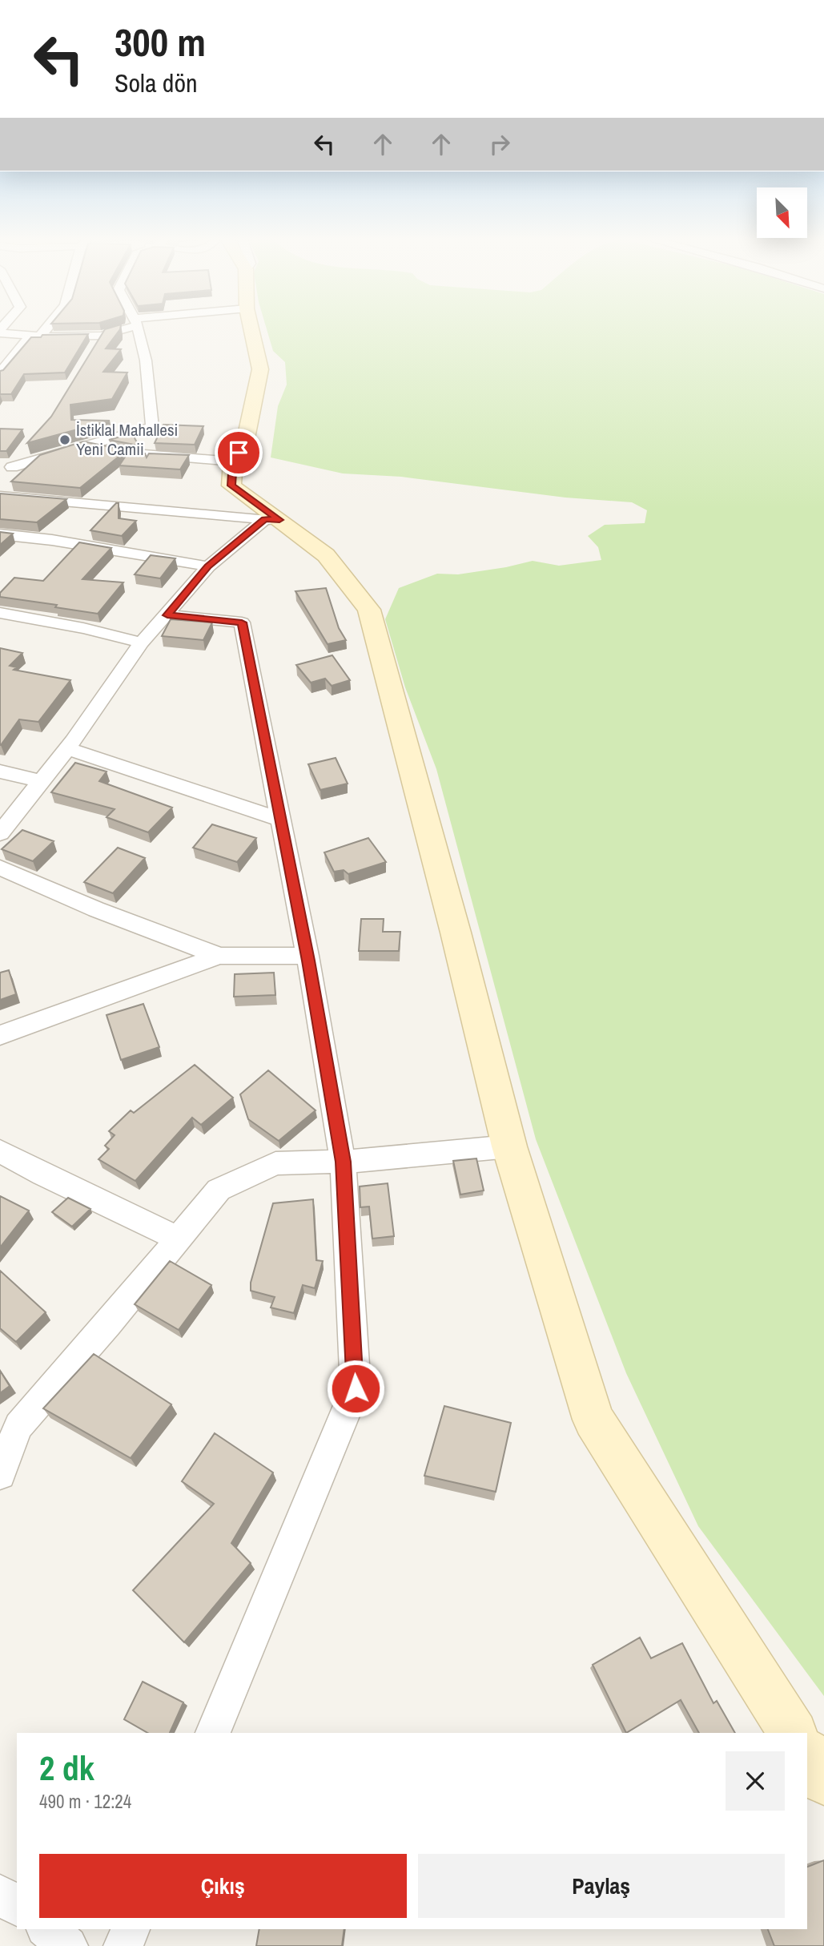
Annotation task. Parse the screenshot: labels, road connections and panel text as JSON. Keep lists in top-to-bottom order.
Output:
{
  "places": ["İstiklal Mahallesi Yeni Camii"],
  "north": "bottom right",
  "page": {
    "turn": ["300 m", "Sola dön"],
    "heading": ["2 dk", "490 m · 12:24"],
    "buttons": ["Çıkış", "Paylaş"]
  }
}
